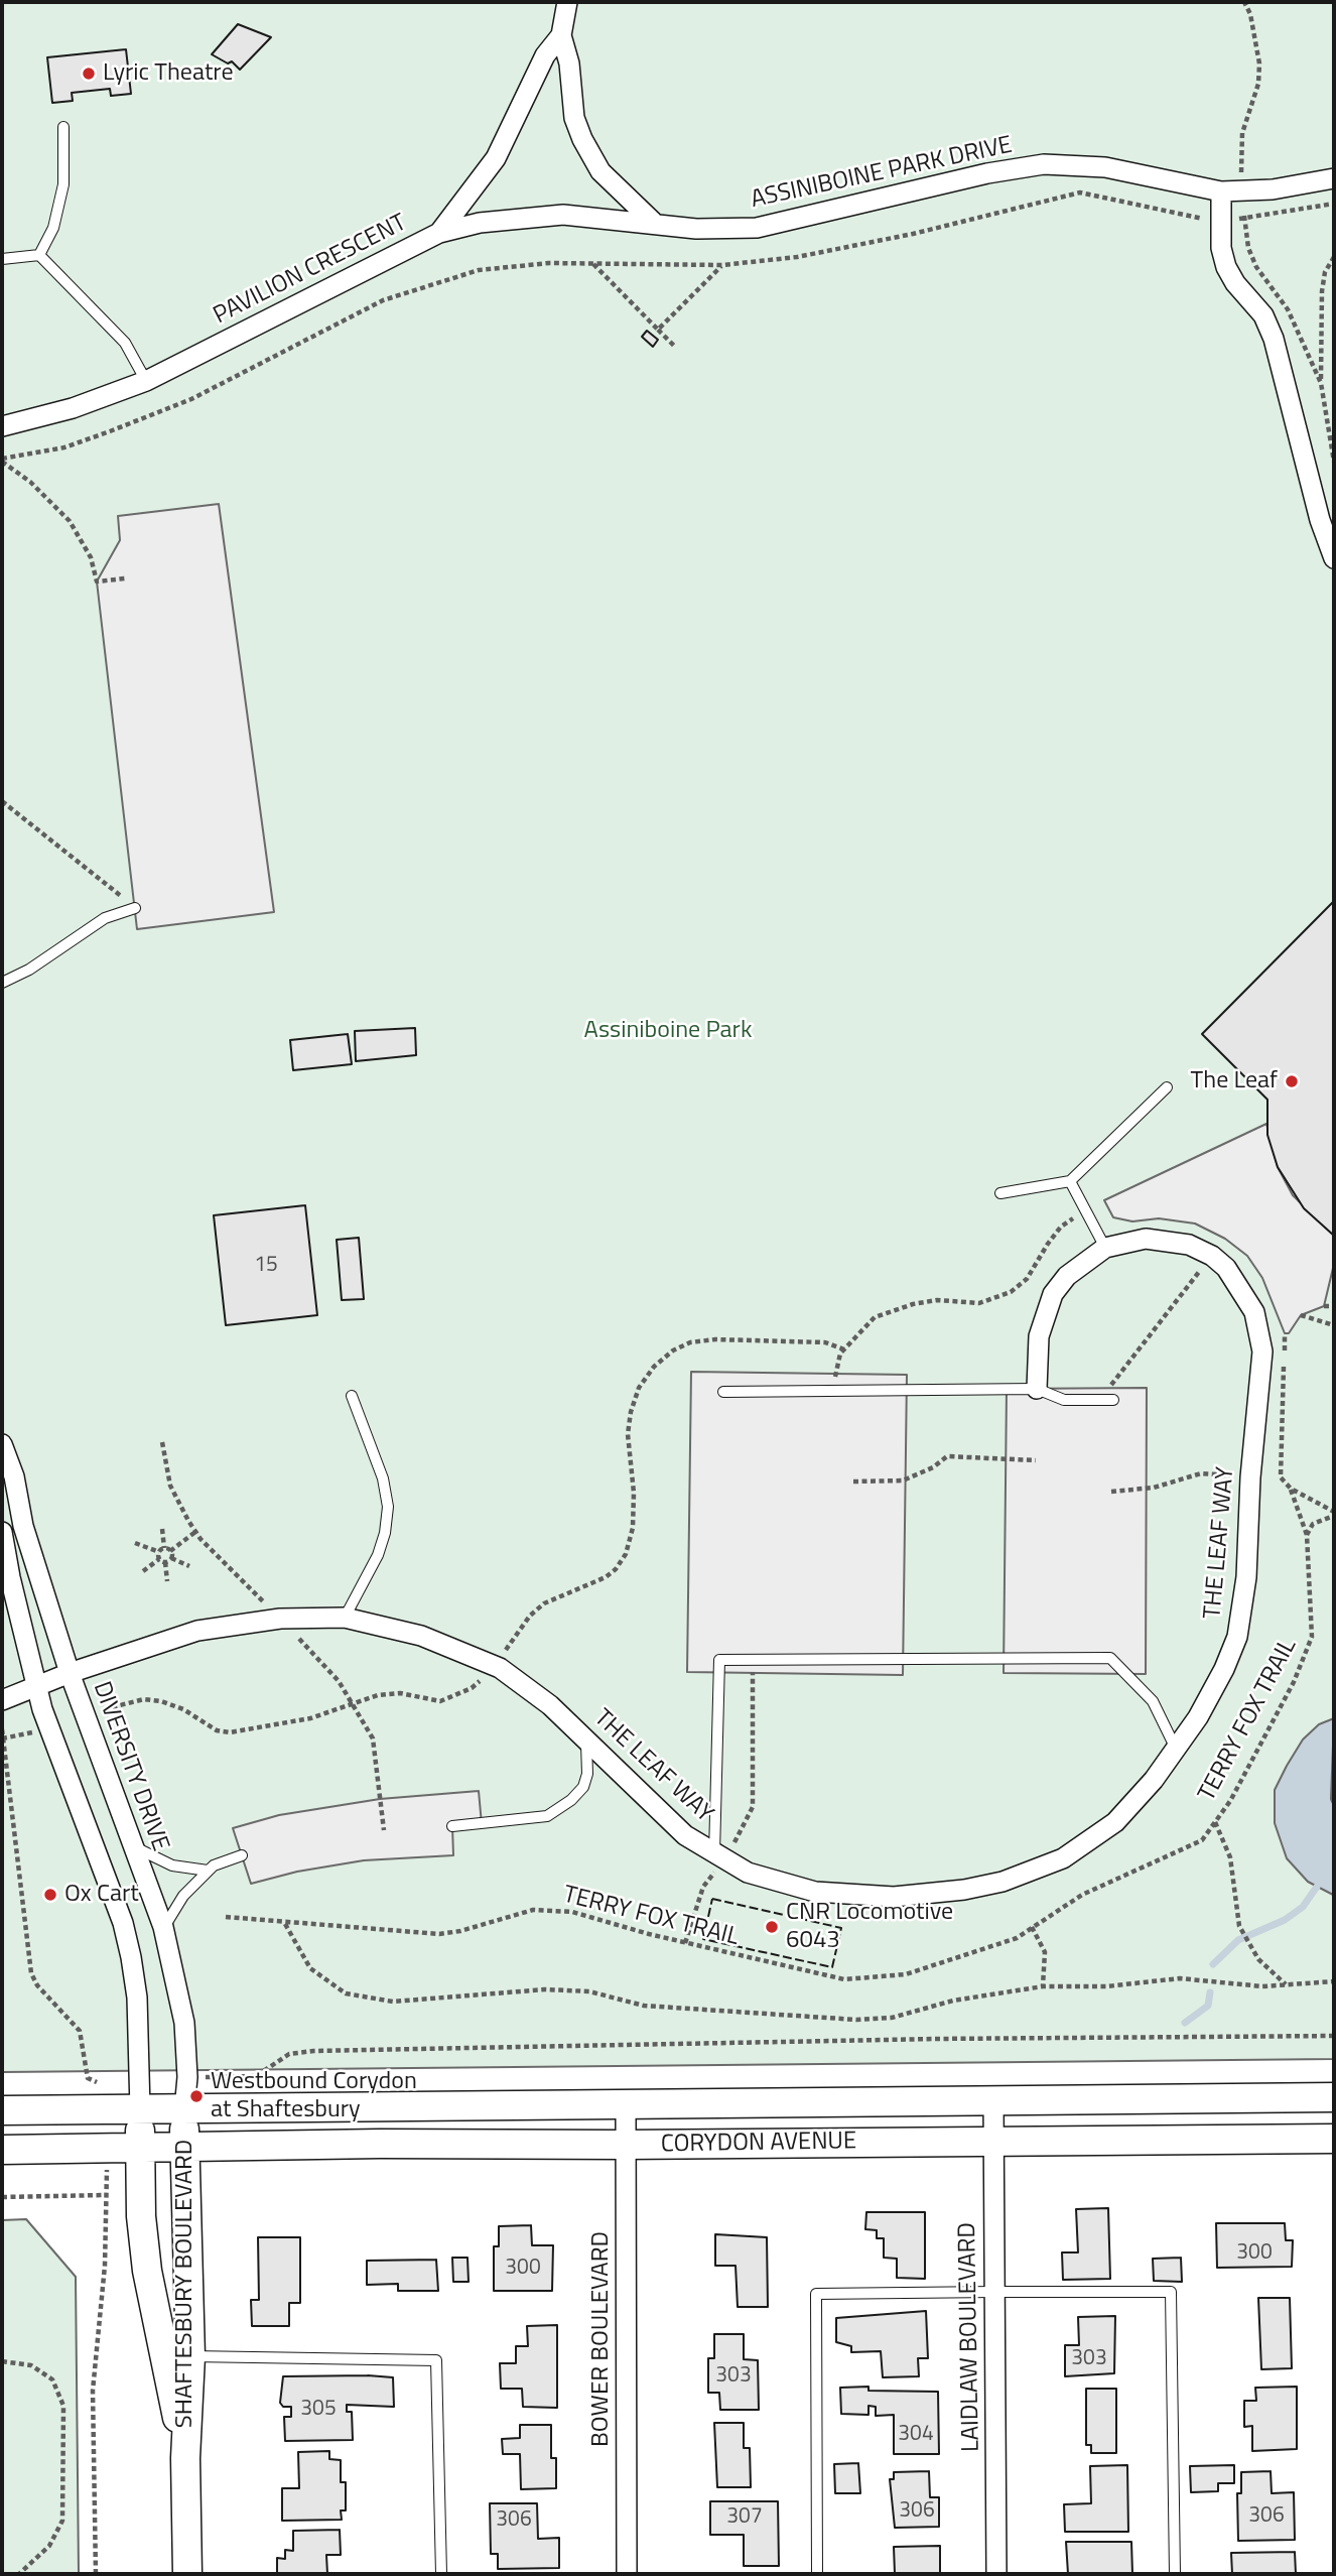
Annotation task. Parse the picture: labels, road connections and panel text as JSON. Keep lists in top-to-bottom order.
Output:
{
  "streets": {
    "main road": ["CORYDON AVENUE", "SHAFTESBURY BOULEVARD"],
    "street": [
      "ASSINIBOINE PARK DRIVE",
      "PAVILION CRESCENT",
      "THE LEAF WAY",
      "DIVERSITY DRIVE",
      "LAIDLAW BOULEVARD",
      "BOWER BOULEVARD"
    ],
    "path": ["TERRY FOX TRAIL"]
  },
  "crossings": [
    ["ASSINIBOINE PARK DRIVE", "PAVILION CRESCENT"],
    ["THE LEAF WAY", "DIVERSITY DRIVE"],
    ["DIVERSITY DRIVE", "CORYDON AVENUE"],
    ["DIVERSITY DRIVE", "SHAFTESBURY BOULEVARD"],
    ["CORYDON AVENUE", "SHAFTESBURY BOULEVARD"],
    ["CORYDON AVENUE", "LAIDLAW BOULEVARD"],
    ["CORYDON AVENUE", "BOWER BOULEVARD"]
  ],
  "parks": ["Assiniboine Park"],
  "places": [
    "Lyric Theatre",
    "The Leaf",
    "Ox Cart",
    "CNR Locomotive 6043",
    "Westbound Corydon at Shaftesbury"
  ],
  "house_numbers": [
    "15",
    "300",
    "300",
    "303",
    "303",
    "305",
    "304",
    "306",
    "306",
    "307",
    "306"
  ]
}
